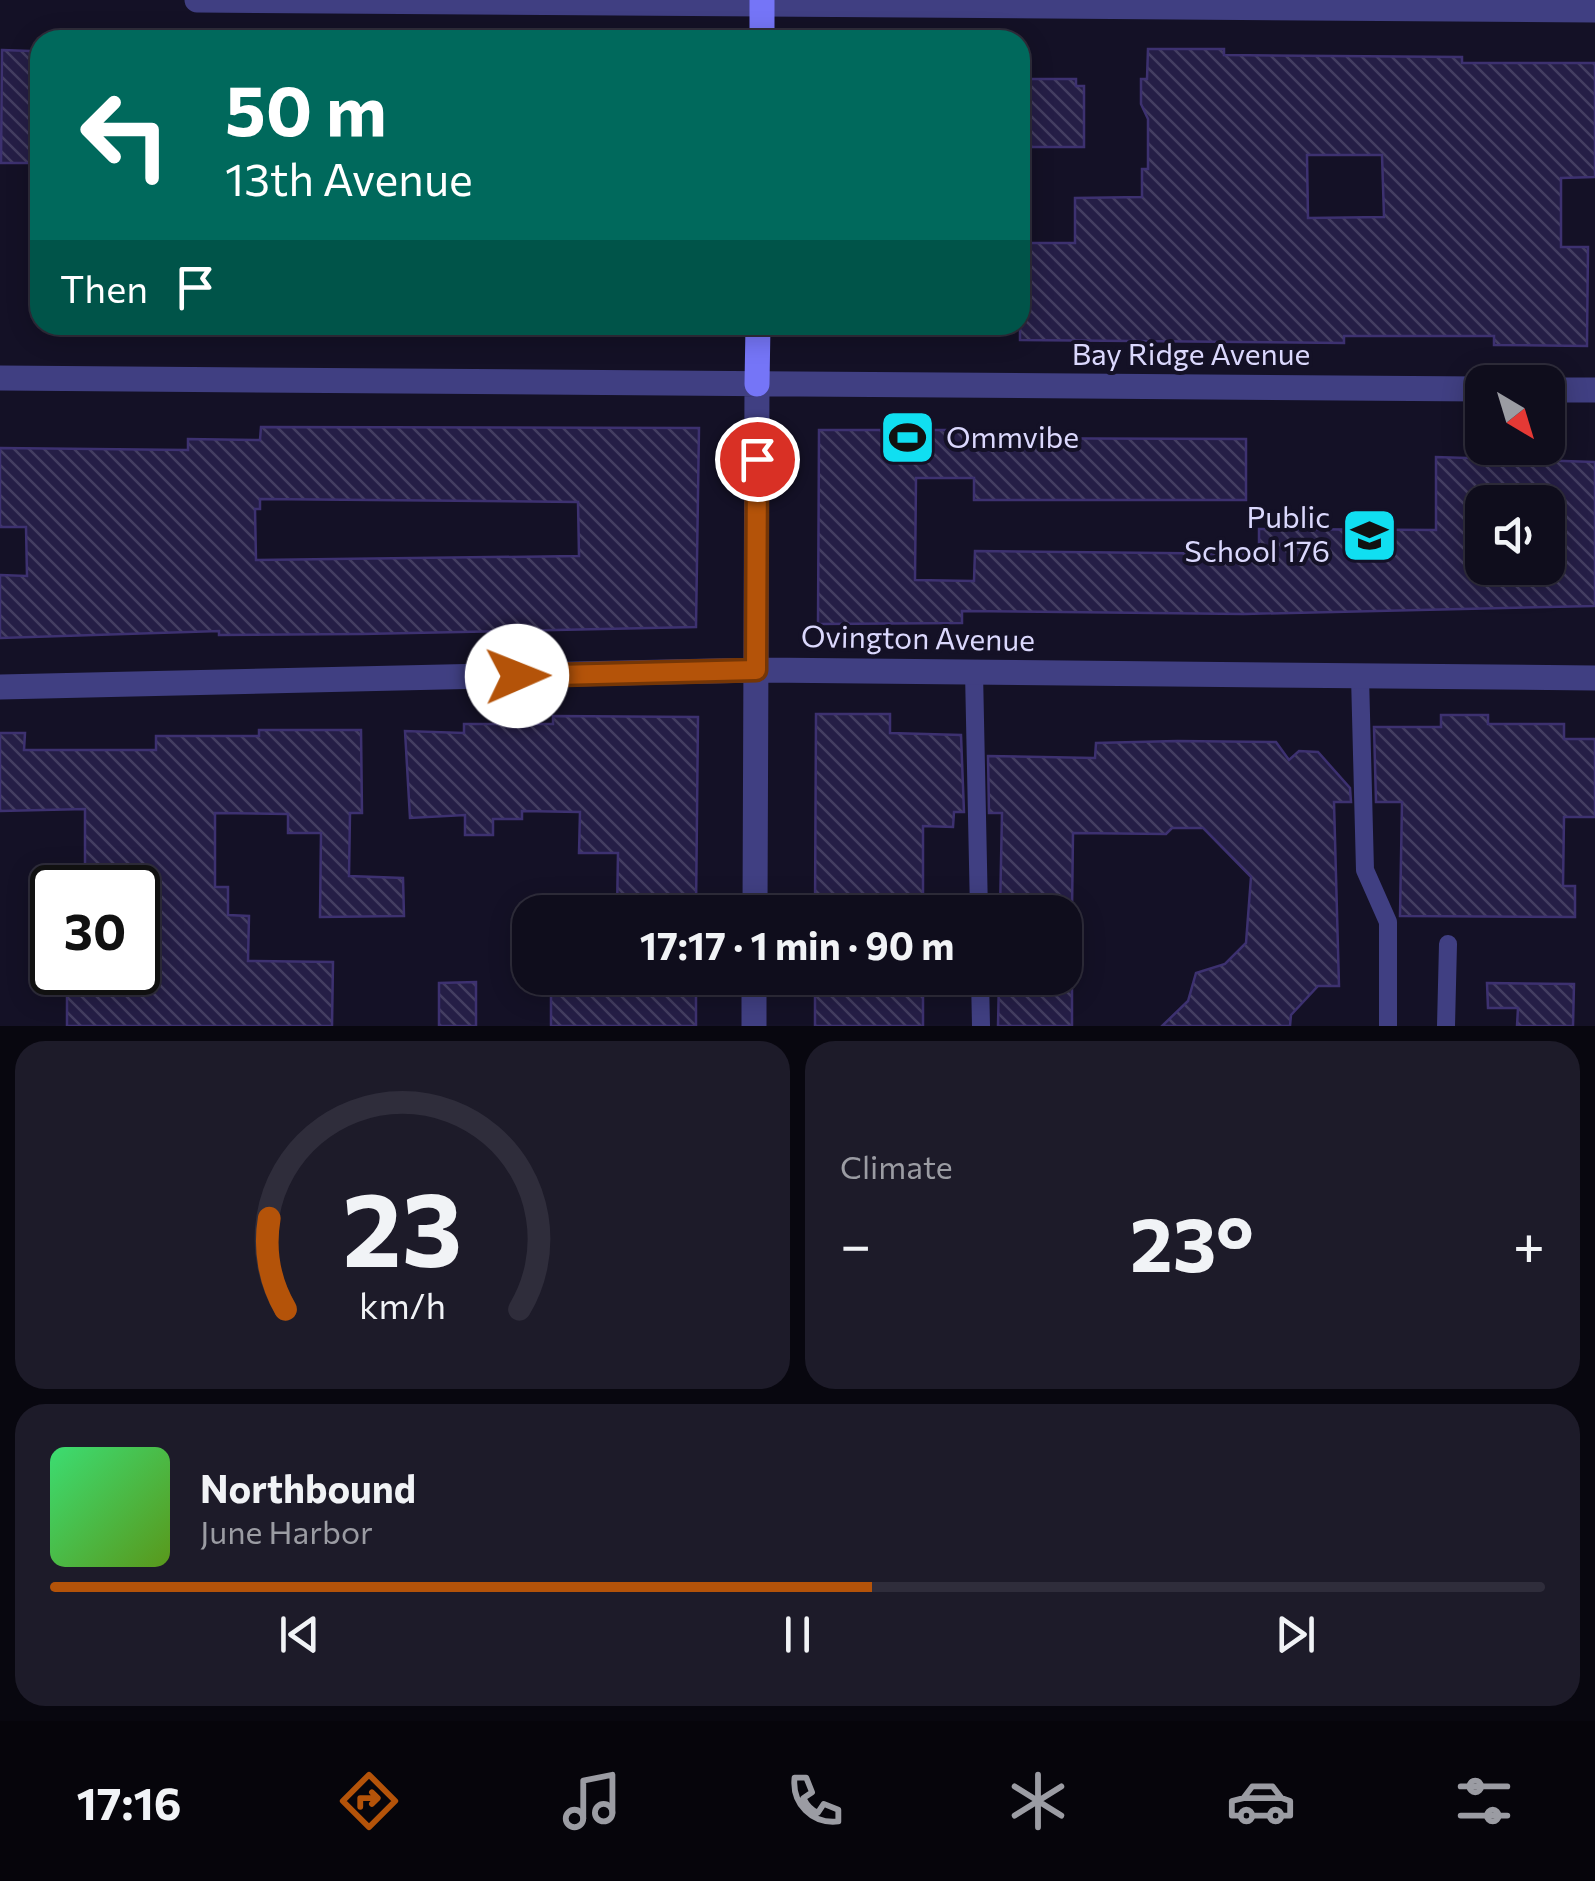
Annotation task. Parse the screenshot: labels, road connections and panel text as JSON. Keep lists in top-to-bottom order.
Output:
{
  "streets": {
    "street": ["Bay Ridge Avenue", "Ovington Avenue"]
  },
  "places": {
    "sports": ["Ommvibe"],
    "school or university": ["Public School 176"]
  },
  "north": "bottom right",
  "page": {
    "turn": ["50 m", "13th Avenue"],
    "then": "Then",
    "limit": "30",
    "trip": "17:17 · 1 min · 90 m",
    "tile": "Climate",
    "heat": ["−", "23°", "+"],
    "song": ["Northbound", "June Harbor"],
    "tabs": "17:16",
    "gauge": ["23", "km/h"]
  }
}
